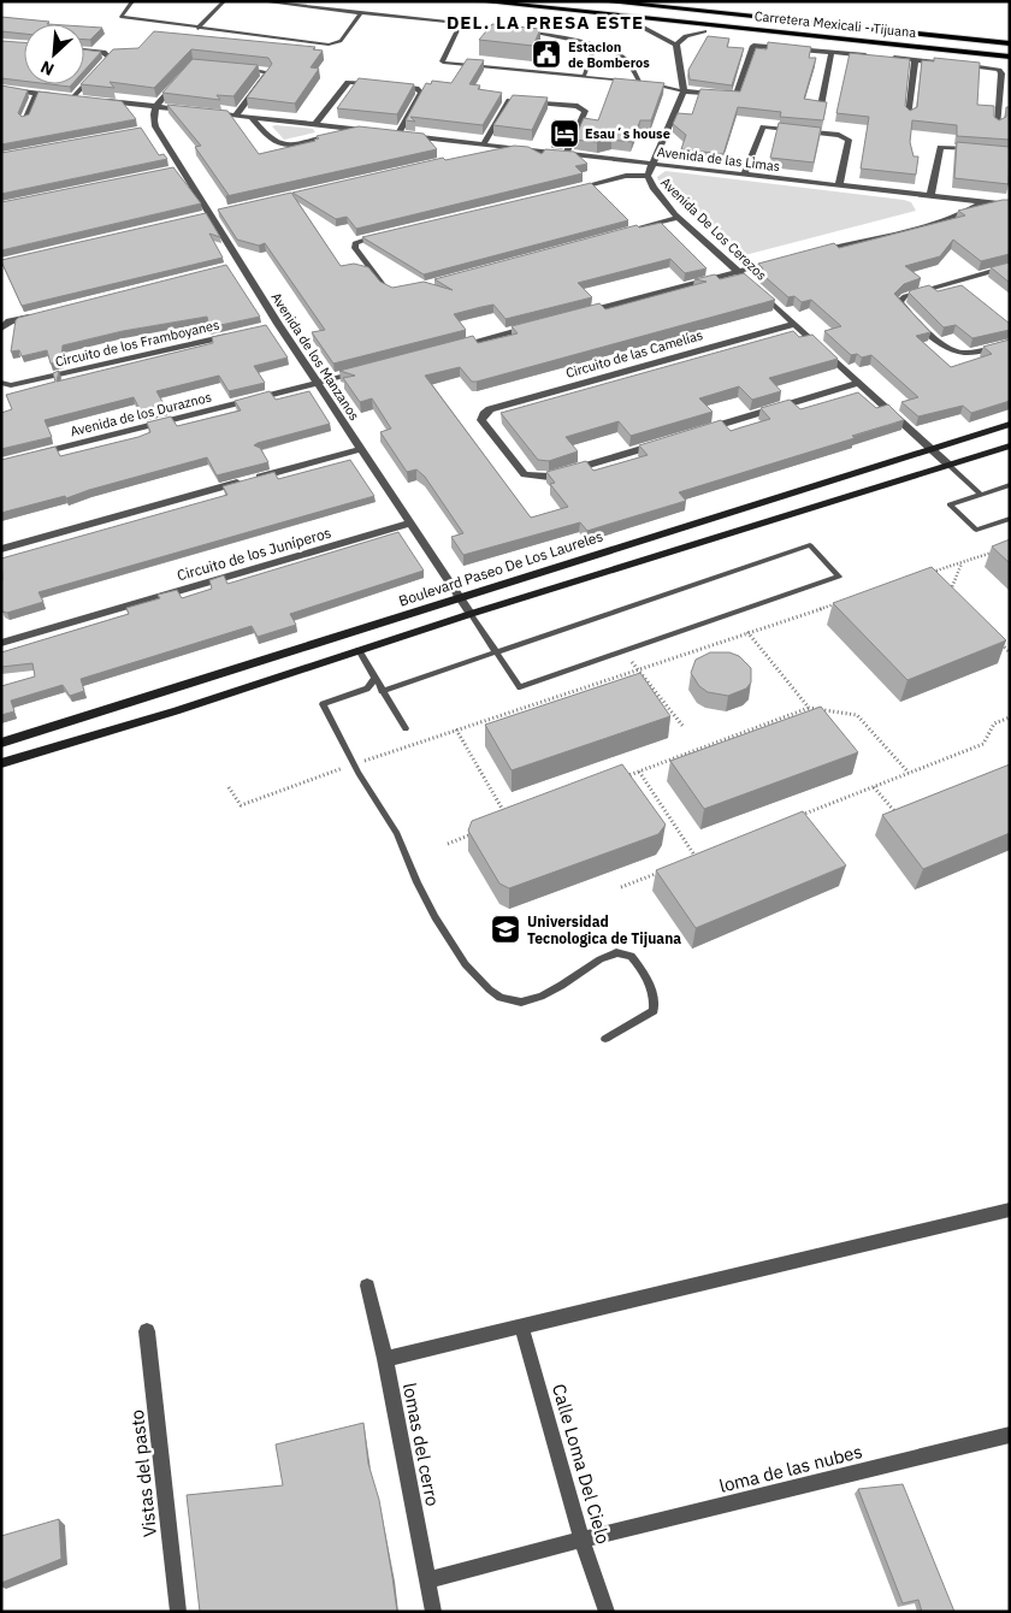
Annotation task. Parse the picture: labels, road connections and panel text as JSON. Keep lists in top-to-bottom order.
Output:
{
  "streets": {
    "main road": ["Carretera Mexicali - Tijuana"],
    "street": [
      "Avenida de las Limas",
      "Avenida De Los Cerezos",
      "Circuito de los Framboyanes",
      "Circuito de las Camelias",
      "Avenida de los Manzanos",
      "Avenida de los Duraznos",
      "Circuito de los Juníperos",
      "Boulevard Paseo De Los Laureles",
      "lomas del cerro",
      "Calle Loma Del Cielo",
      "loma de las nubes",
      "Vistas del pasto"
    ]
  },
  "crossings": [
    ["Avenida de las Limas", "Avenida De Los Cerezos"],
    ["Avenida De Los Cerezos", "Circuito de las Camelias"],
    ["Avenida De Los Cerezos", "Boulevard Paseo De Los Laureles"],
    ["Avenida de los Manzanos", "Avenida de los Duraznos"],
    ["Avenida de los Manzanos", "Circuito de los Juníperos"],
    ["Avenida de los Manzanos", "Boulevard Paseo De Los Laureles"],
    ["lomas del cerro", "loma de las nubes"],
    ["Calle Loma Del Cielo", "loma de las nubes"]
  ],
  "districts": ["DEL. LA PRESA ESTE"],
  "places": {
    "public building": ["Estacion de Bomberos"],
    "hotel": ["Esau´s house"],
    "school or university": ["Universidad Tecnologica de Tijuana"]
  },
  "north": "bottom left"
}
